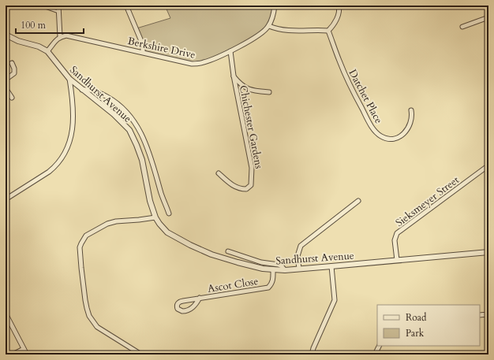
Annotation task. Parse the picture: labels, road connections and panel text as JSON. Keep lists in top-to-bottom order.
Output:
{
  "streets": {
    "street": [
      "Berkshire Drive",
      "Sandhurst Avenue",
      "Datchet Place",
      "Chichester Gardens",
      "Sieksmeyer Street",
      "Ascot Close"
    ]
  },
  "crossings": [
    ["Berkshire Drive", "Chichester Gardens"],
    ["Sandhurst Avenue", "Sieksmeyer Street"],
    ["Sandhurst Avenue", "Ascot Close"]
  ],
  "legend": ["Road", "Park"],
  "scale_bar": "100 m"
}
